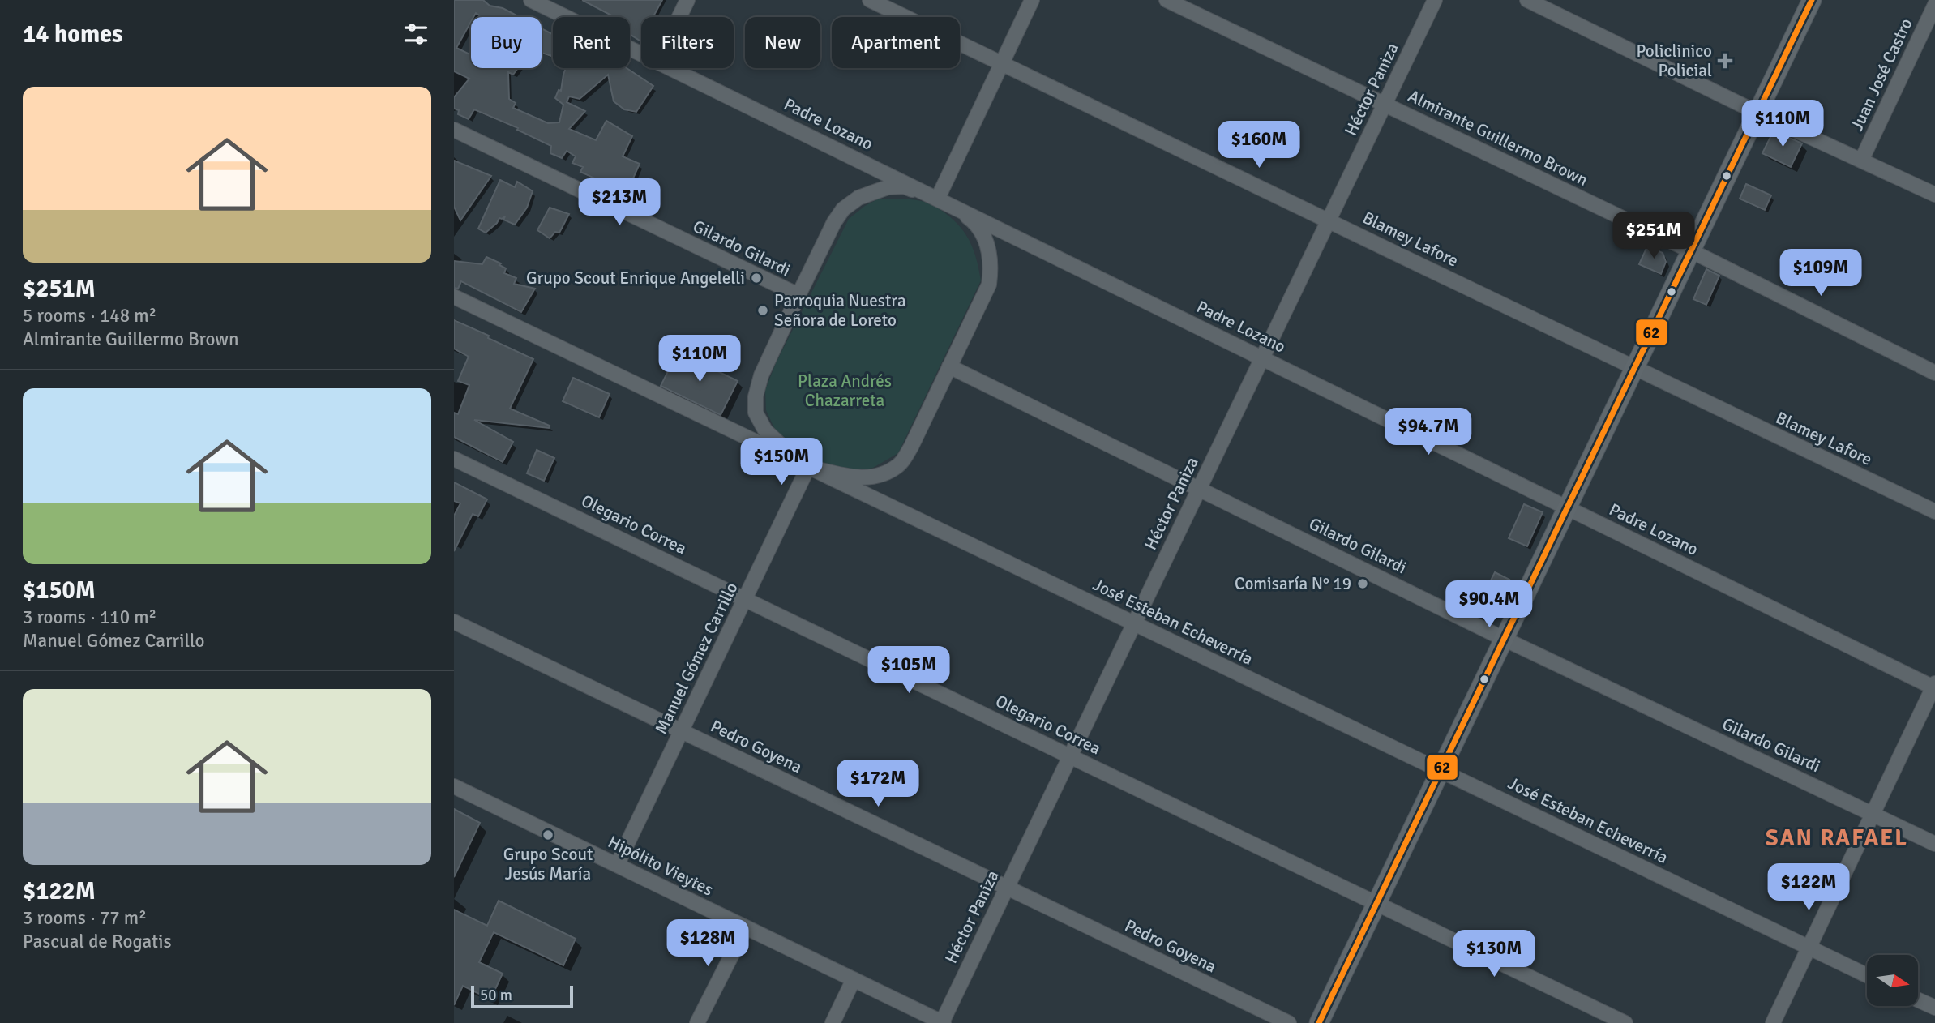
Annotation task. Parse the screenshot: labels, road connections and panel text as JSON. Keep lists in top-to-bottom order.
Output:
{
  "streets": {
    "street": [
      "Juan José Castro",
      "Héctor Paniza",
      "Padre Lozano",
      "Almirante Guillermo Brown",
      "Blamey Lafore",
      "Gilardo Gilardi",
      "Olegario Correa",
      "José Esteban Echeverría",
      "Manuel Gómez Carrillo",
      "Pedro Goyena",
      "Hipólito Vieytes"
    ]
  },
  "crossings": [
    ["Héctor Paniza", "Padre Lozano"],
    ["Héctor Paniza", "Almirante Guillermo Brown"],
    ["Héctor Paniza", "Blamey Lafore"],
    ["Héctor Paniza", "Gilardo Gilardi"],
    ["Héctor Paniza", "Olegario Correa"],
    ["Héctor Paniza", "José Esteban Echeverría"],
    ["Héctor Paniza", "Pedro Goyena"],
    ["Héctor Paniza", "Hipólito Vieytes"],
    ["Olegario Correa", "Manuel Gómez Carrillo"],
    ["José Esteban Echeverría", "Manuel Gómez Carrillo"],
    ["Manuel Gómez Carrillo", "Pedro Goyena"],
    ["Manuel Gómez Carrillo", "Hipólito Vieytes"]
  ],
  "districts": ["SAN RAFAEL"],
  "parks": ["Plaza Andrés Chazarreta"],
  "places": {
    "health": ["Policlinico Policial"],
    "other": [
      "Grupo Scout Enrique Angelelli",
      "Parroquia Nuestra Señora de Loreto",
      "Comisaría N° 19",
      "Grupo Scout Jesús María"
    ]
  },
  "lines": ["transit line 62"],
  "scale_bar": "50 m",
  "north": "right",
  "page": {
    "heading": "14 homes",
    "chip": [
      "Buy",
      "Rent",
      "Filters",
      "New",
      "Apartment"
    ],
    "list": [
      {
        "name": "$251M",
        "note": "5 rooms · 148 m² · Almirante Guillermo Brown"
      },
      {
        "name": "$150M",
        "note": "3 rooms · 110 m² · Manuel Gómez Carrillo"
      },
      {
        "name": "$122M",
        "note": "3 rooms · 77 m² · Pascual de Rogatis"
      }
    ],
    "price": [
      "$110M",
      "$160M",
      "$213M",
      "$251M",
      "$109M",
      "$110M",
      "$94.7M",
      "$150M",
      "$90.4M",
      "$105M",
      "$172M",
      "$122M",
      "$128M",
      "$130M"
    ],
    "scale": "50 m"
  }
}
